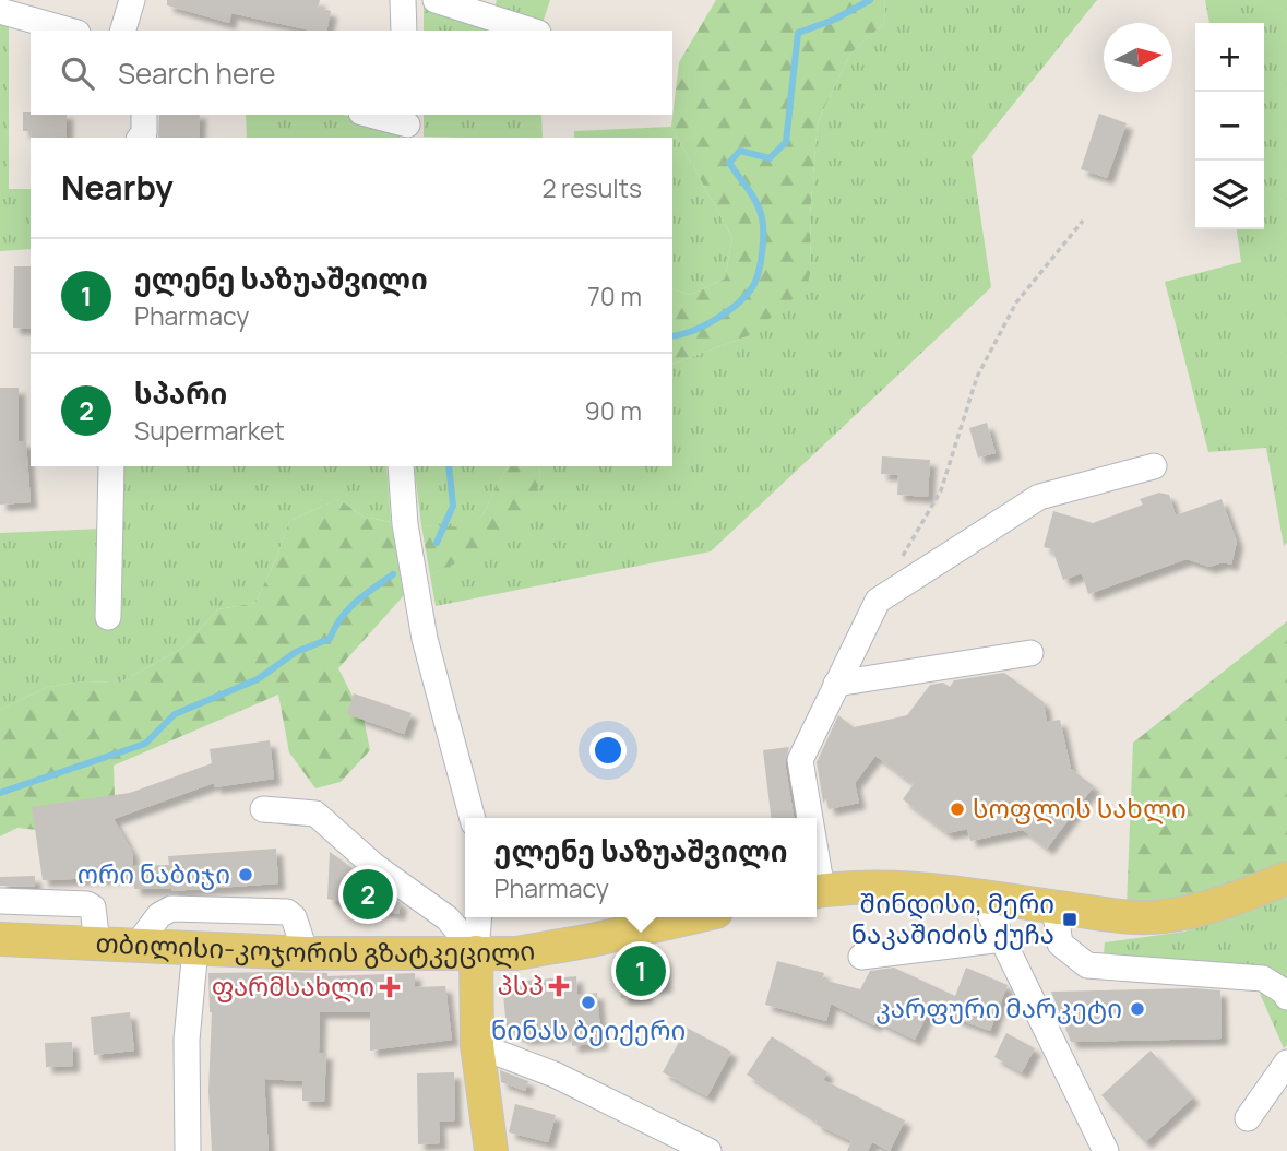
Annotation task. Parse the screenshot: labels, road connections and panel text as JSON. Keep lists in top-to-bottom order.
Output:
{
  "streets": {
    "main road": ["თბილისი-კოჯორის გზატკეცილი"]
  },
  "places": {
    "other": [
      "სოფლის სახლი",
      "ორი ნაბიჯი",
      "ნინას ბეიქერი",
      "კარფური მარკეტი"
    ],
    "transit": ["შინდისი, მერი ნაკაშიძის ქუჩა"],
    "health": ["პსპ", "ფარმსახლი"]
  },
  "north": "right",
  "page": {
    "map_buttons": ["+", "−"],
    "search": "Search here",
    "heading": ["Nearby", "2 results"],
    "list": [
      {
        "mark": "1",
        "name": "ელენე საზუაშვილი",
        "note": "Pharmacy",
        "value": "70 m"
      },
      {
        "mark": "2",
        "name": "სპარი",
        "note": "Supermarket",
        "value": "90 m"
      }
    ],
    "popup": ["ელენე საზუაშვილი", "Pharmacy"],
    "pins": ["2", "1"]
  }
}
